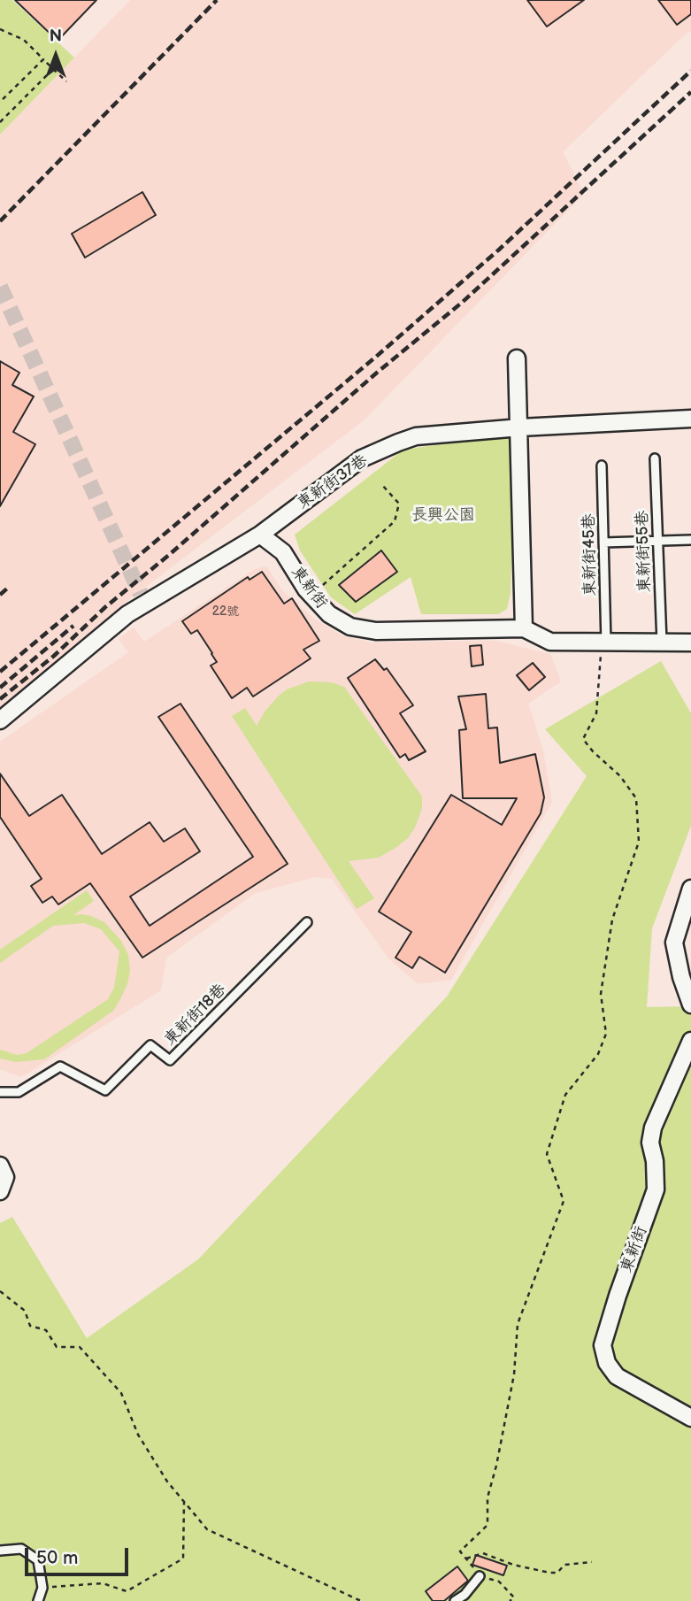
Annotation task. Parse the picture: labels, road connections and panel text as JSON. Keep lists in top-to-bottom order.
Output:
{
  "streets": {
    "street": ["東新街37巷", "東新街"],
    "lane": ["東新街55巷", "東新街45巷", "東新街18巷"]
  },
  "crossings": [
    ["東新街37巷", "東新街"],
    ["東新街55巷", "東新街"],
    ["東新街45巷", "東新街"]
  ],
  "parks": ["長興公園"],
  "house_numbers": ["22號"],
  "scale_bar": "50 m",
  "north": "top"
}
